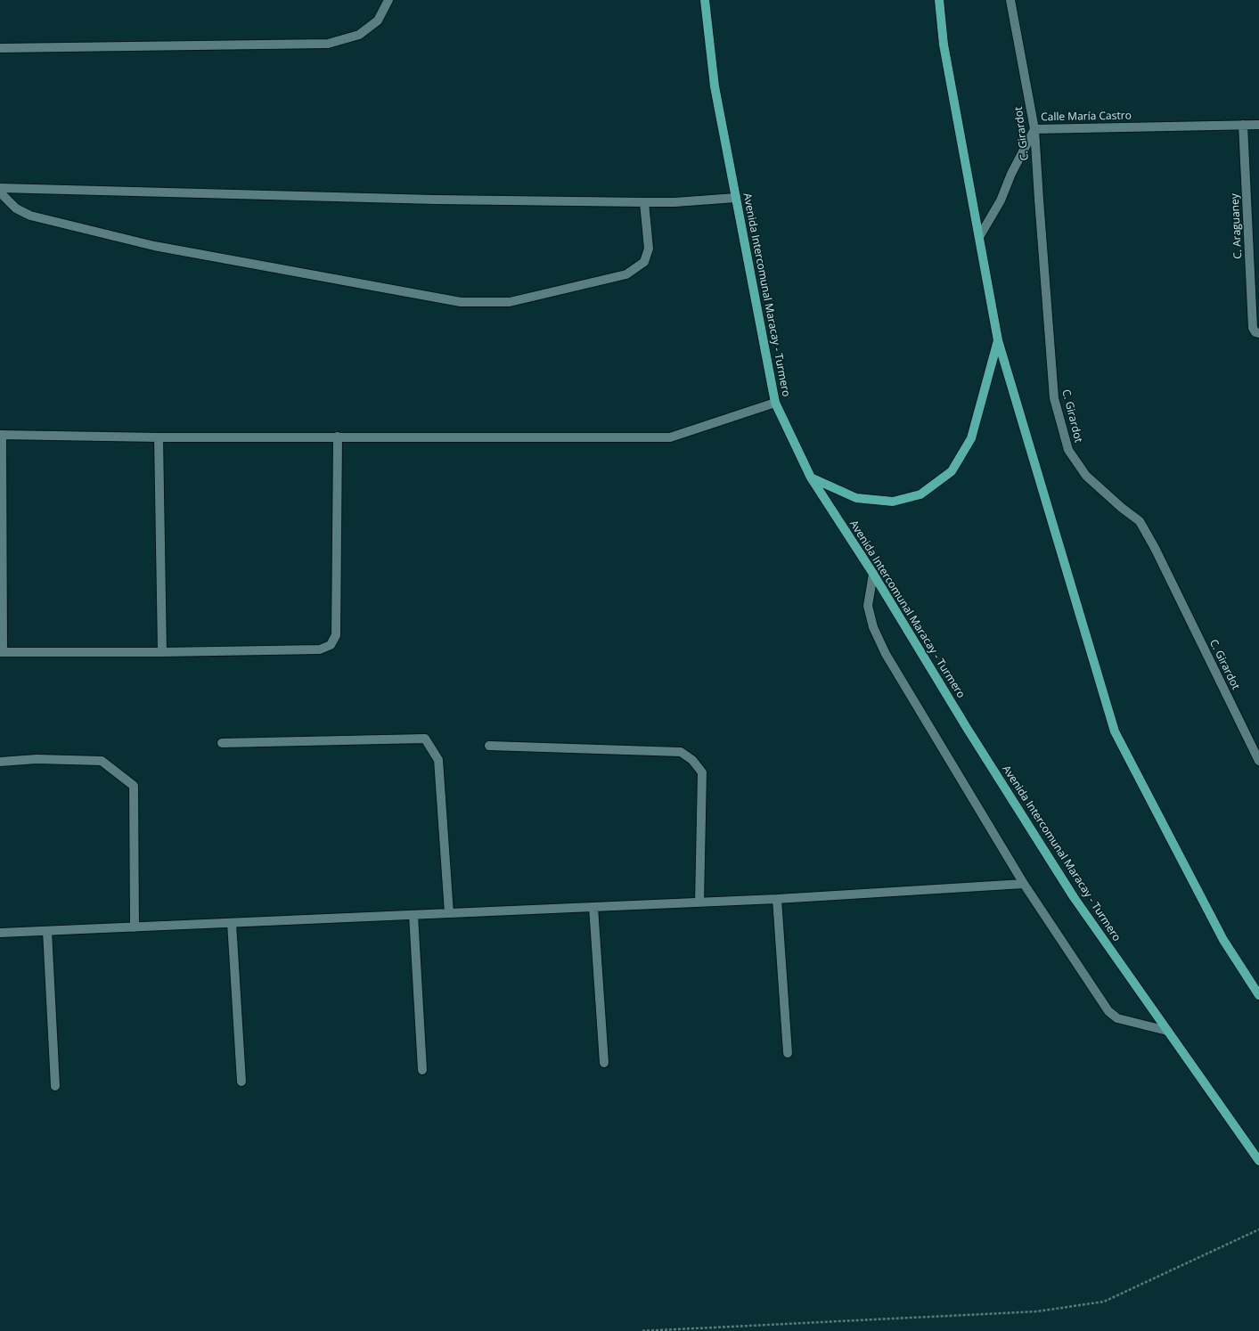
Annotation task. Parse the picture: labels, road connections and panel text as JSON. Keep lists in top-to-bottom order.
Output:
{
  "streets": {
    "main road": ["Avenida Intercomunal Maracay - Turmero"],
    "street": ["Calle María Castro", "C. Girardot", "C. Araguaney"]
  },
  "crossings": [
    ["Calle María Castro", "C. Girardot"],
    ["Calle María Castro", "C. Araguaney"]
  ]
}
